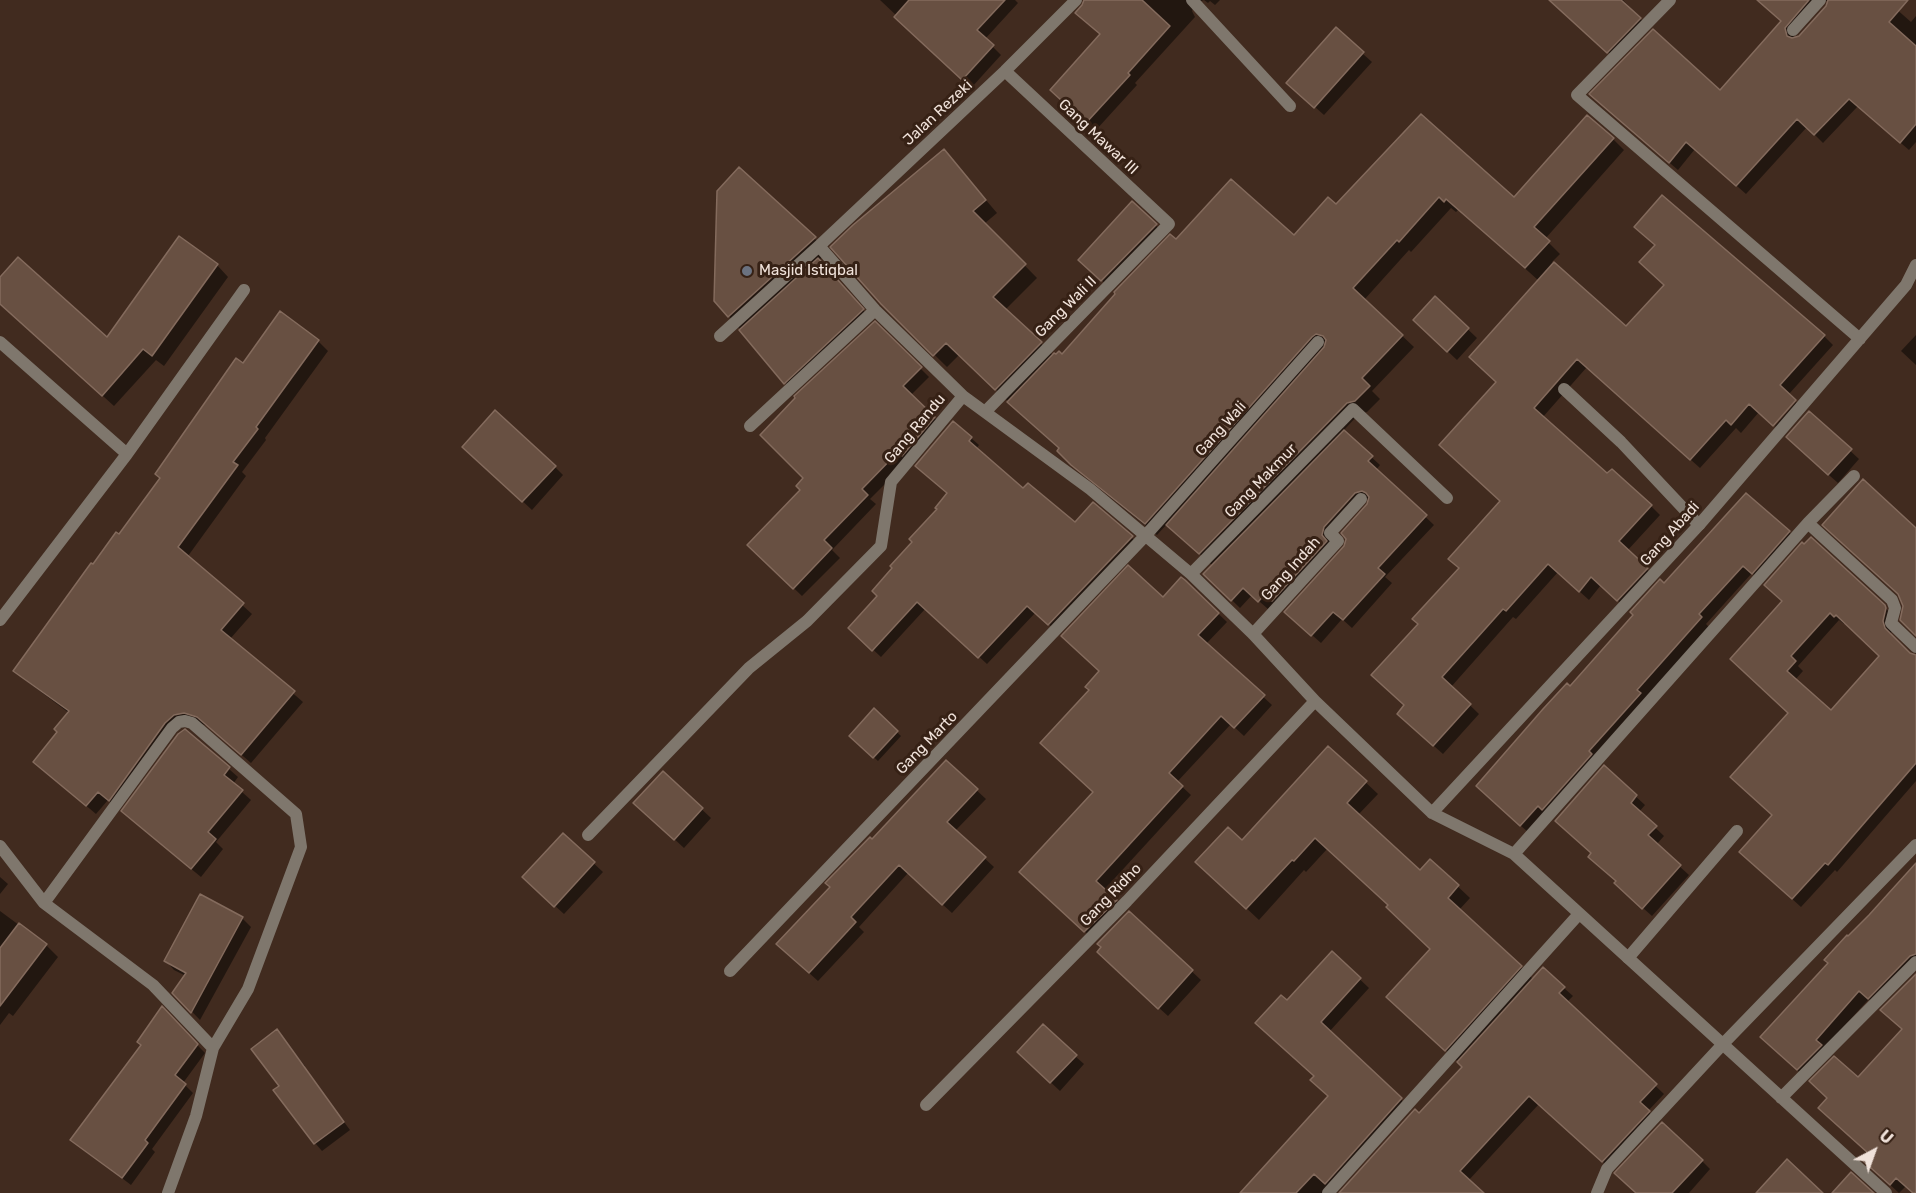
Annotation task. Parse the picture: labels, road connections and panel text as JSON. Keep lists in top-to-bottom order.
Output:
{
  "streets": {
    "street": [
      "Jalan Rezeki",
      "Gang Mawar III",
      "Gang Wali II",
      "Gang Randu",
      "Gang Wali",
      "Gang Makmur",
      "Gang Abadi",
      "Gang Indah",
      "Gang Marto",
      "Gang Ridho"
    ]
  },
  "crossings": [
    ["Jalan Rezeki", "Gang Mawar III"],
    ["Gang Mawar III", "Gang Wali II"],
    ["Gang Wali", "Gang Marto"]
  ],
  "places": ["Masjid Istiqbal"],
  "north": "top right"
}
